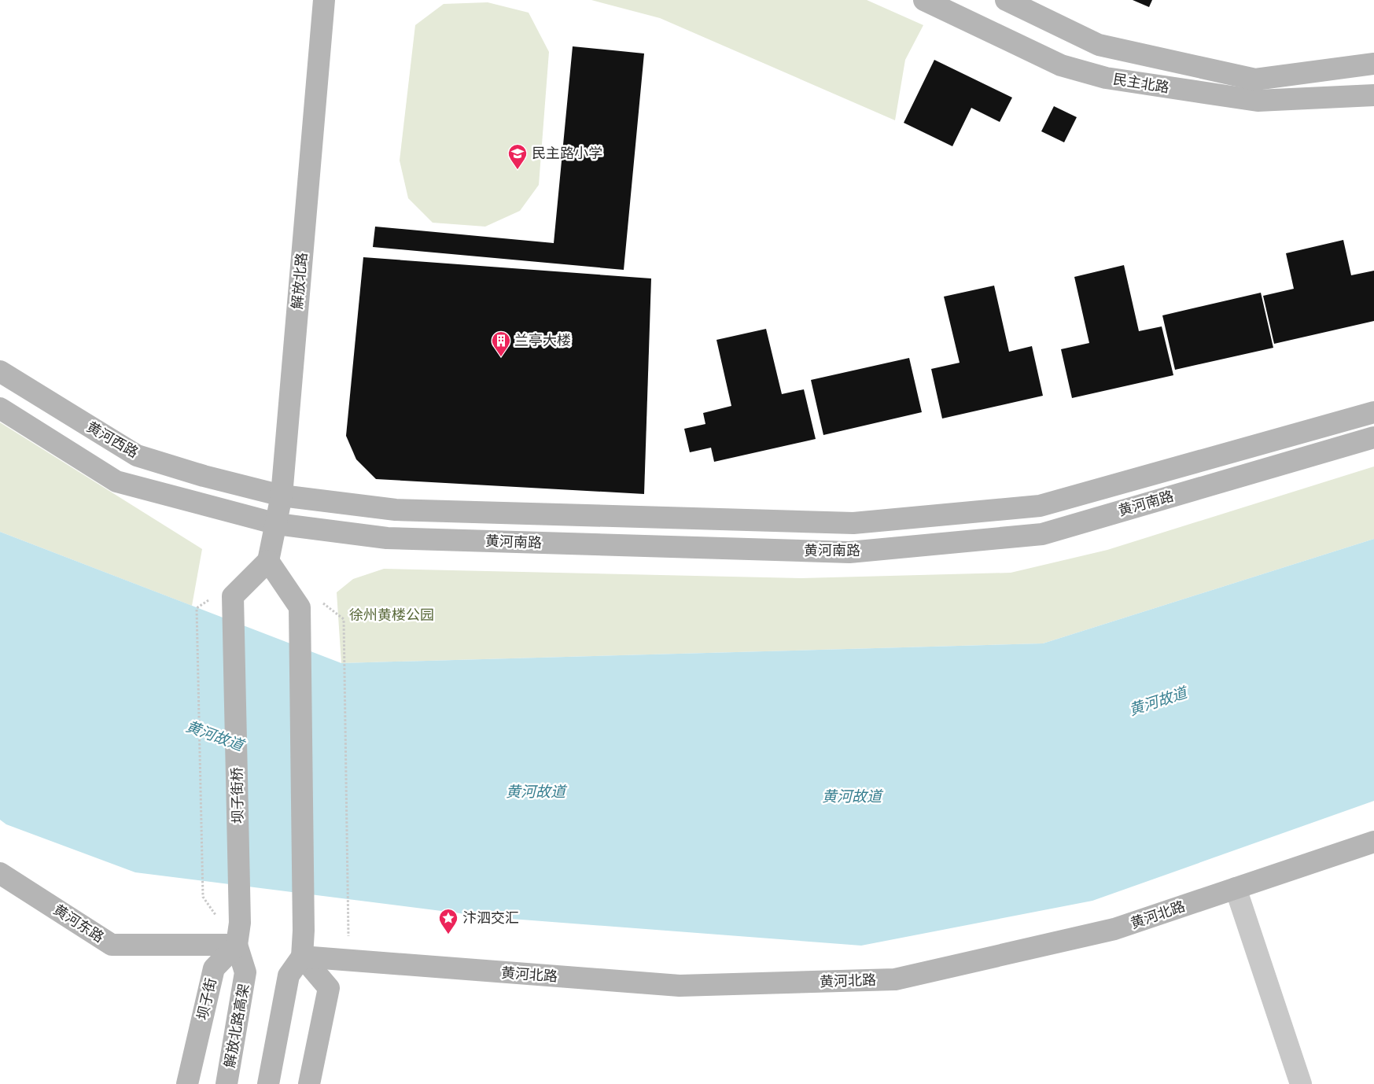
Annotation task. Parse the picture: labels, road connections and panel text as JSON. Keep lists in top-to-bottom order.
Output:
{
  "streets": {
    "main road": [
      "民主北路",
      "解放北路",
      "黄河西路",
      "黄河南路",
      "坝子街桥",
      "黄河北路",
      "黄河东路",
      "坝子街",
      "解放北路高架"
    ]
  },
  "crossings": [
    ["解放北路", "黄河西路"],
    ["解放北路", "黄河南路"],
    ["解放北路", "坝子街桥"],
    ["黄河西路", "黄河南路"],
    ["坝子街桥", "黄河东路"],
    ["坝子街桥", "坝子街"],
    ["坝子街桥", "解放北路高架"],
    ["黄河东路", "坝子街"],
    ["黄河东路", "解放北路高架"],
    ["坝子街", "解放北路高架"]
  ],
  "water": ["黄河故道"],
  "parks": ["徐州黄楼公园"],
  "places": {
    "school or university": ["民主路小学"],
    "building": ["兰亭大楼"],
    "place": ["汴泗交汇"]
  }
}
